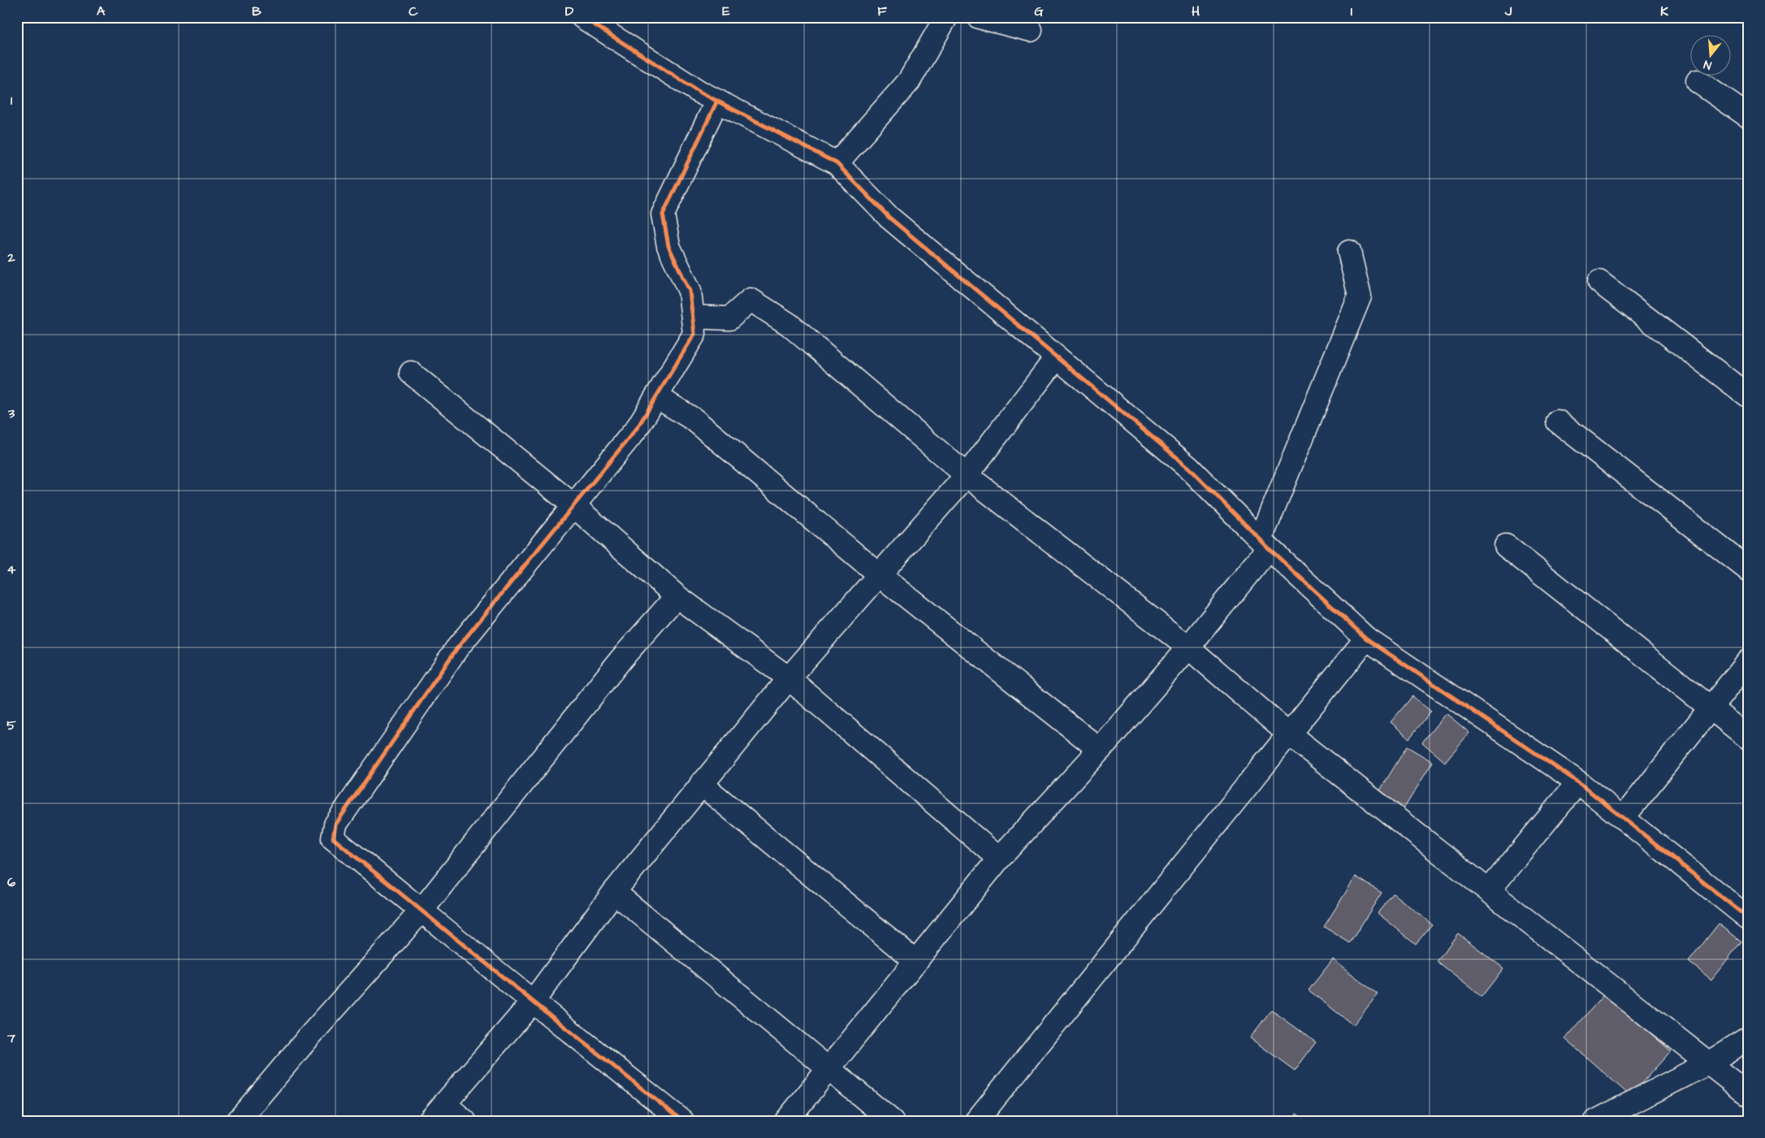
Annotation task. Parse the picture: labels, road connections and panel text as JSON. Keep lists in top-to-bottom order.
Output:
{
  "north": "bottom",
  "grid": {
    "columns": [
      "A",
      "B",
      "C",
      "D",
      "E",
      "F",
      "G",
      "H",
      "I",
      "J",
      "K"
    ],
    "rows": [
      "1",
      "2",
      "3",
      "4",
      "5",
      "6",
      "7"
    ]
  }
}
